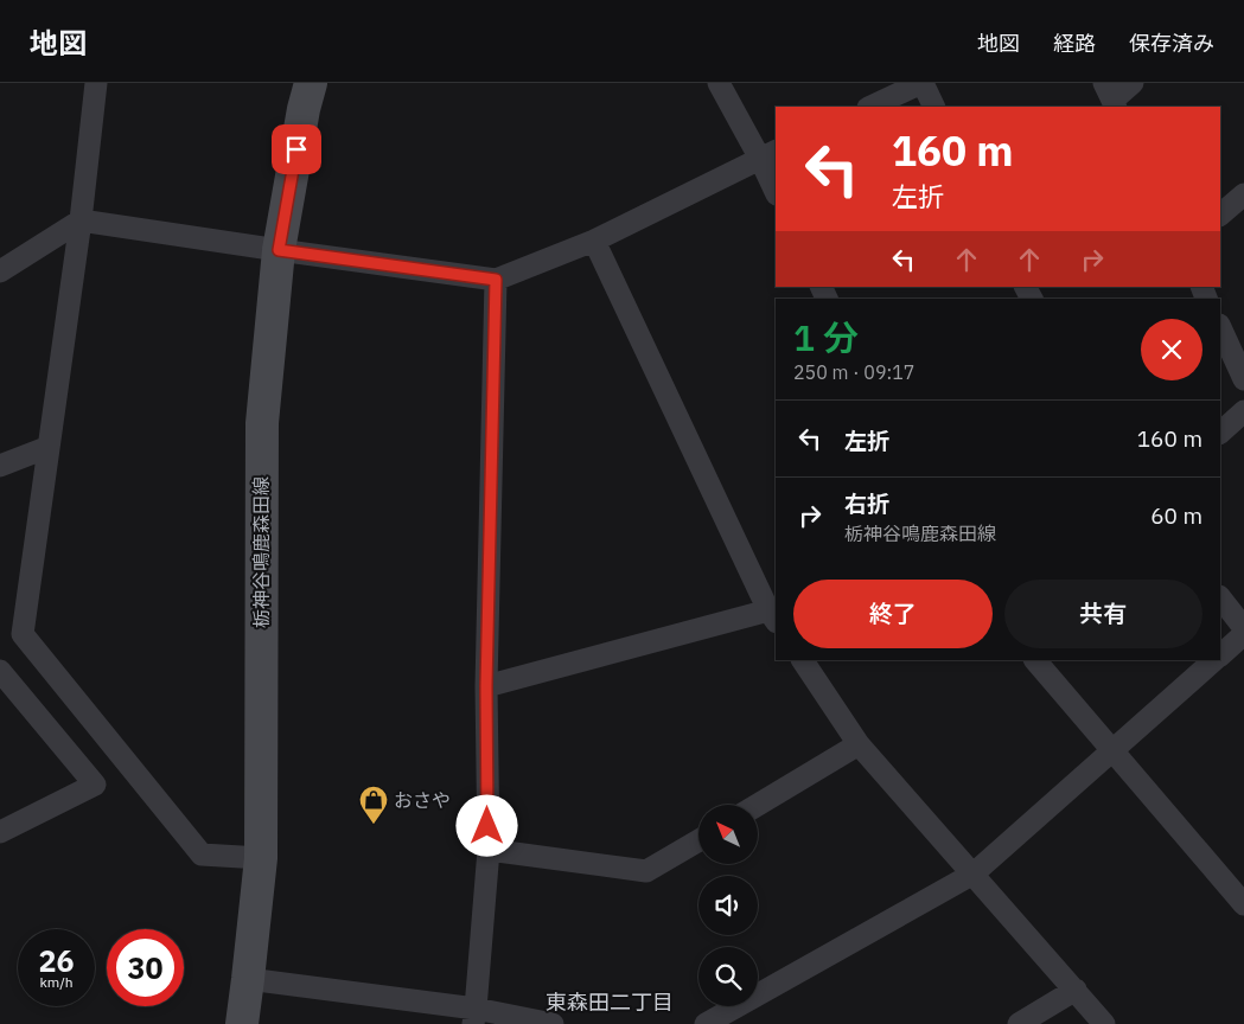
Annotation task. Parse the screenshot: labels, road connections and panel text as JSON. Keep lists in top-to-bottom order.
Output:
{
  "streets": {
    "main road": ["栃神谷鳴鹿森田線"]
  },
  "districts": ["東森田二丁目"],
  "places": {
    "shop": ["おさや"]
  },
  "north": "top left",
  "page": {
    "header": "地図",
    "nav": ["地図", "経路", "保存済み"],
    "turn": ["160 m", "左折"],
    "heading": ["1 分", "250 m · 09:17"],
    "list": [
      {
        "name": "左折",
        "value": "160 m"
      },
      {
        "name": "右折",
        "note": "栃神谷鳴鹿森田線",
        "value": "60 m"
      }
    ],
    "buttons": ["終了", "共有"],
    "speed": "26 km/h",
    "limit": "30"
  }
}
